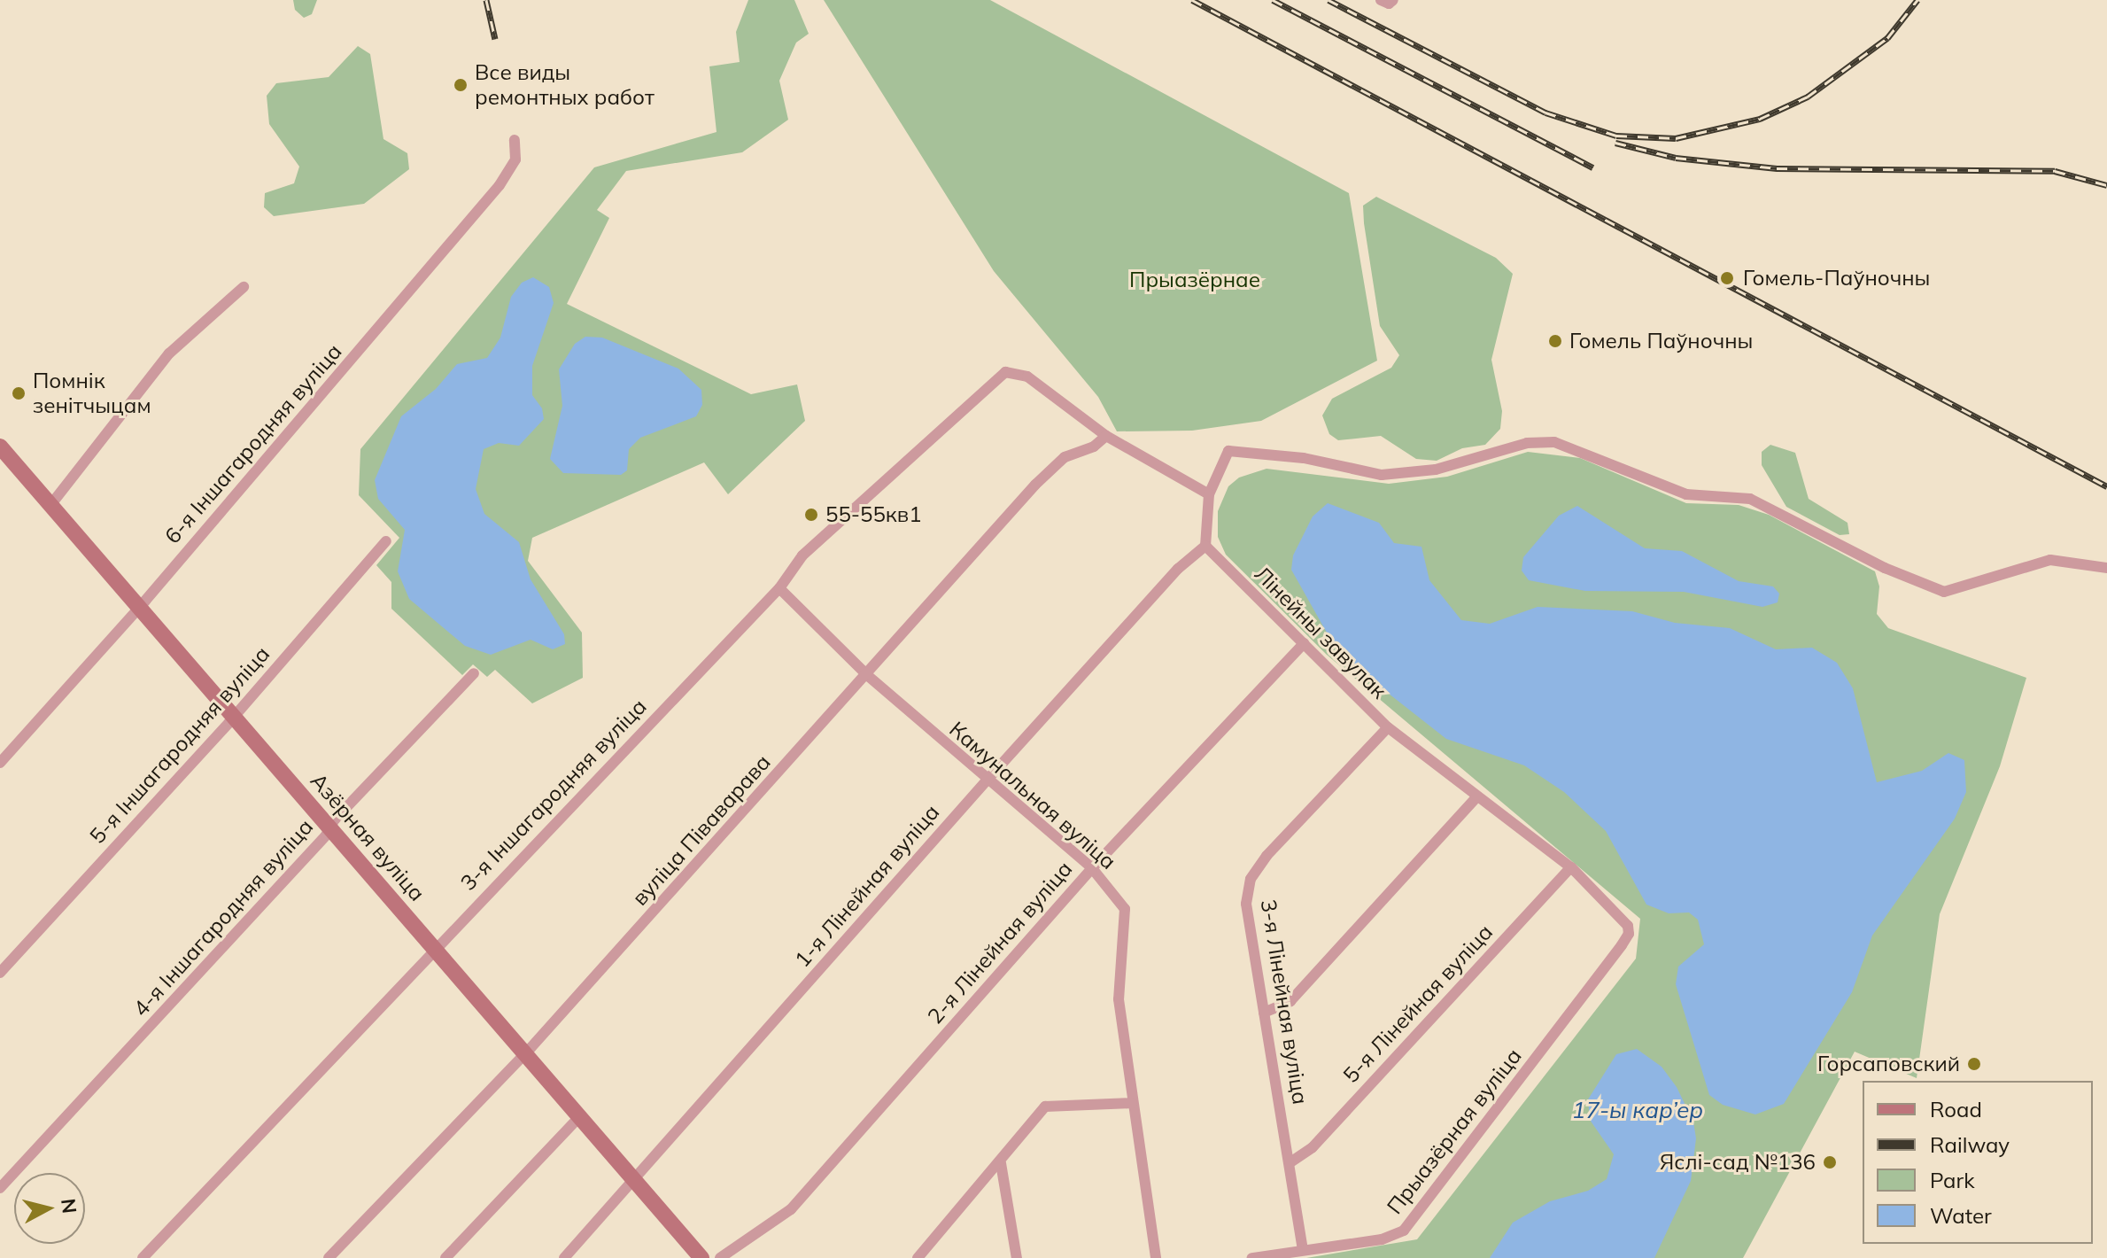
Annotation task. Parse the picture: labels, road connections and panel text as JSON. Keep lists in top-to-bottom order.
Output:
{
  "streets": {
    "street": [
      "6-я Іншагародняя вуліца",
      "Лінейны завулак",
      "5-я Іншагародняя вуліца",
      "3-я Іншагародняя вуліца",
      "Камунальная вуліца",
      "вуліца Піваварава",
      "Азёрная вуліца",
      "1-я Лінейная вуліца",
      "4-я Іншагародняя вуліца",
      "2-я Лінейная вуліца",
      "3-я Лінейная вуліца",
      "5-я Лінейная вуліца",
      "Прыазёрная вуліца"
    ]
  },
  "crossings": [
    ["6-я Іншагародняя вуліца", "Азёрная вуліца"],
    ["Лінейны завулак", "1-я Лінейная вуліца"],
    ["Лінейны завулак", "2-я Лінейная вуліца"],
    ["Лінейны завулак", "3-я Лінейная вуліца"],
    ["Лінейны завулак", "5-я Лінейная вуліца"],
    ["Лінейны завулак", "Прыазёрная вуліца"],
    ["5-я Іншагародняя вуліца", "Азёрная вуліца"],
    ["3-я Іншагародняя вуліца", "Камунальная вуліца"],
    ["3-я Іншагародняя вуліца", "вуліца Піваварава"],
    ["3-я Іншагародняя вуліца", "Азёрная вуліца"],
    ["Камунальная вуліца", "вуліца Піваварава"],
    ["Камунальная вуліца", "1-я Лінейная вуліца"],
    ["Камунальная вуліца", "2-я Лінейная вуліца"],
    ["вуліца Піваварава", "Азёрная вуліца"],
    ["Азёрная вуліца", "1-я Лінейная вуліца"],
    ["Азёрная вуліца", "4-я Іншагародняя вуліца"],
    ["3-я Лінейная вуліца", "5-я Лінейная вуліца"],
    ["3-я Лінейная вуліца", "Прыазёрная вуліца"]
  ],
  "water": ["17-ы кар’ер"],
  "parks": ["Прыазёрнае"],
  "places": [
    "Все виды ремонтных работ",
    "Гомель-Паўночны",
    "Гомель Паўночны",
    "Помнік зенітчыцам",
    "55-55кв1",
    "Горсаповский",
    "Яслі-сад №136"
  ],
  "legend": [
    "Road",
    "Railway",
    "Park",
    "Water"
  ],
  "north": "right"
}
